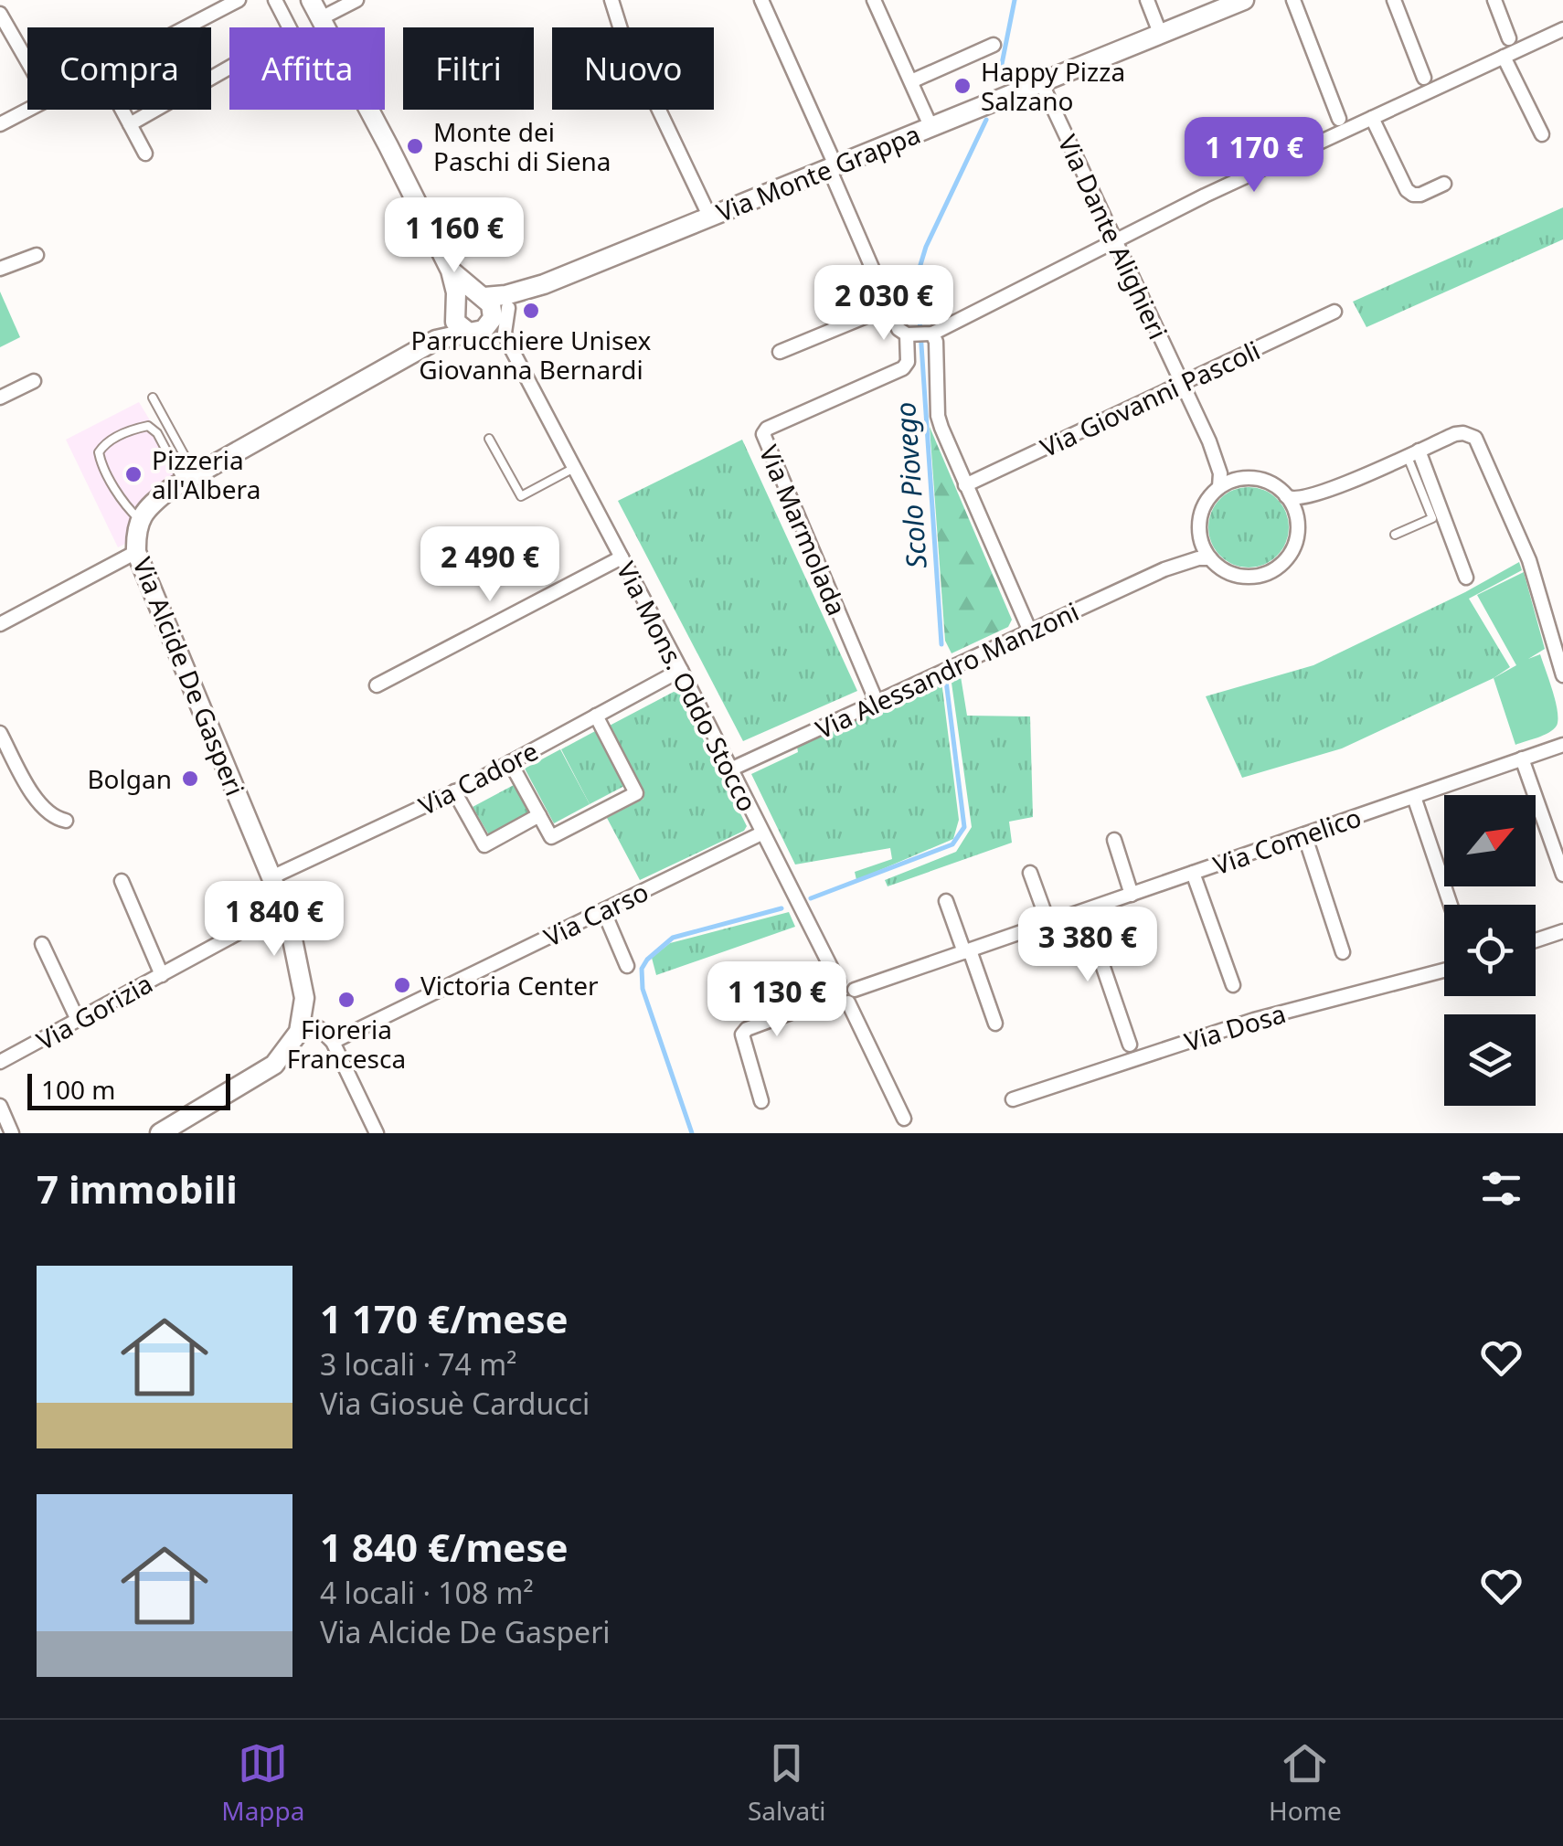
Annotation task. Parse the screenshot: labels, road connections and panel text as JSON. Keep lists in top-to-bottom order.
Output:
{
  "streets": {
    "street": [
      "Via Monte Grappa",
      "Via Dante Alighieri",
      "Via Giovanni Pascoli",
      "Via Marmolada",
      "Via Alessandro Manzoni",
      "Via Alcide De Gasperi",
      "Via Mons. Oddo Stocco",
      "Via Cadore",
      "Via Comelico",
      "Via Carso",
      "Via Gorizia",
      "Via Dosa"
    ]
  },
  "crossings": [
    ["Via Monte Grappa", "Via Dante Alighieri"],
    ["Via Monte Grappa", "Via Alcide De Gasperi"],
    ["Via Monte Grappa", "Via Mons. Oddo Stocco"],
    ["Via Dante Alighieri", "Via Giovanni Pascoli"],
    ["Via Marmolada", "Via Alessandro Manzoni"],
    ["Via Alessandro Manzoni", "Via Mons. Oddo Stocco"],
    ["Via Alcide De Gasperi", "Via Mons. Oddo Stocco"],
    ["Via Alcide De Gasperi", "Via Cadore"],
    ["Via Mons. Oddo Stocco", "Via Cadore"],
    ["Via Mons. Oddo Stocco", "Via Comelico"],
    ["Via Mons. Oddo Stocco", "Via Carso"]
  ],
  "water": ["Scolo Piovego"],
  "places": [
    "Happy Pizza Salzano",
    "Monte dei Paschi di Siena",
    "Parrucchiere Unisex Giovanna Bernardi",
    "Pizzeria all'Albera",
    "Bolgan",
    "Victoria Center",
    "Fioreria Francesca"
  ],
  "scale_bar": "100 m",
  "north": "top right",
  "page": {
    "chip": [
      "Compra",
      "Affitta",
      "Filtri",
      "Nuovo"
    ],
    "price": [
      "1 170 €",
      "1 160 €",
      "2 030 €",
      "2 490 €",
      "1 840 €",
      "3 380 €",
      "1 130 €"
    ],
    "scale": "100 m",
    "heading": "7 immobili",
    "list": [
      {
        "name": "1 170 €/mese",
        "note": "3 locali · 74 m² · Via Giosuè Carducci"
      },
      {
        "name": "1 840 €/mese",
        "note": "4 locali · 108 m² · Via Alcide De Gasperi"
      }
    ],
    "tabs": ["Mappa", "Salvati", "Home"]
  }
}
